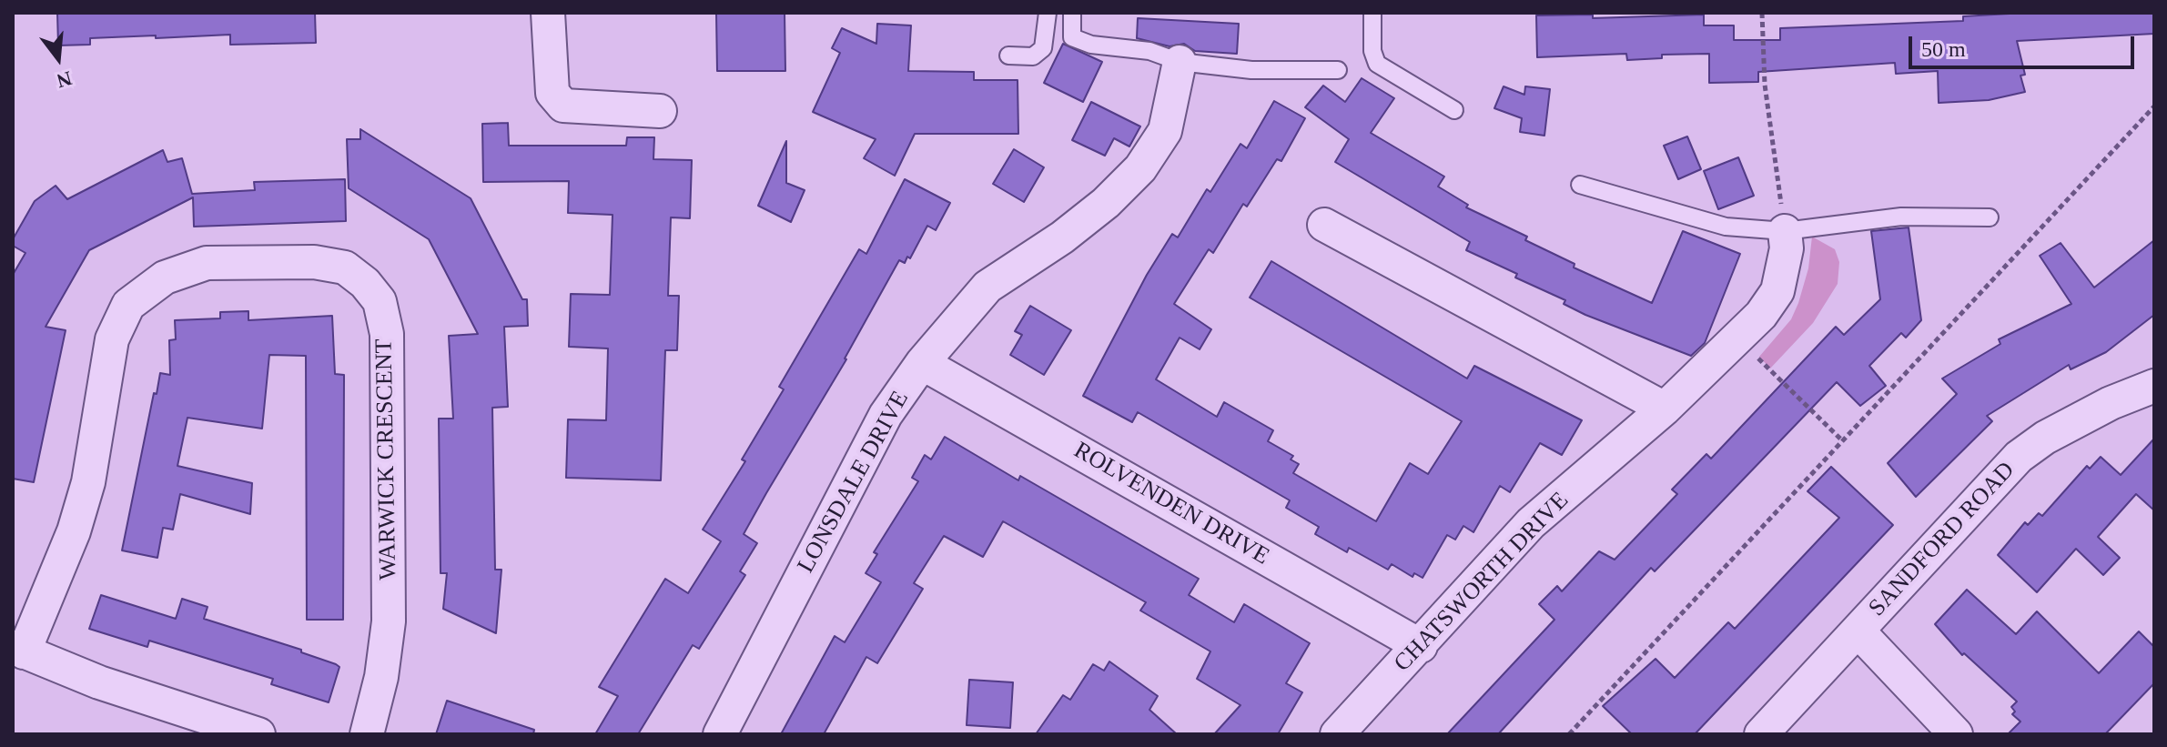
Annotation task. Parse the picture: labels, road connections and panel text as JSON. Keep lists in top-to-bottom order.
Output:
{
  "streets": {
    "street": [
      "WARWICK CRESCENT",
      "LONSDALE DRIVE",
      "ROLVENDEN DRIVE",
      "SANDFORD ROAD",
      "CHATSWORTH DRIVE"
    ]
  },
  "crossings": [
    ["LONSDALE DRIVE", "ROLVENDEN DRIVE"],
    ["ROLVENDEN DRIVE", "CHATSWORTH DRIVE"]
  ],
  "scale_bar": "50 m",
  "north": "bottom"
}
